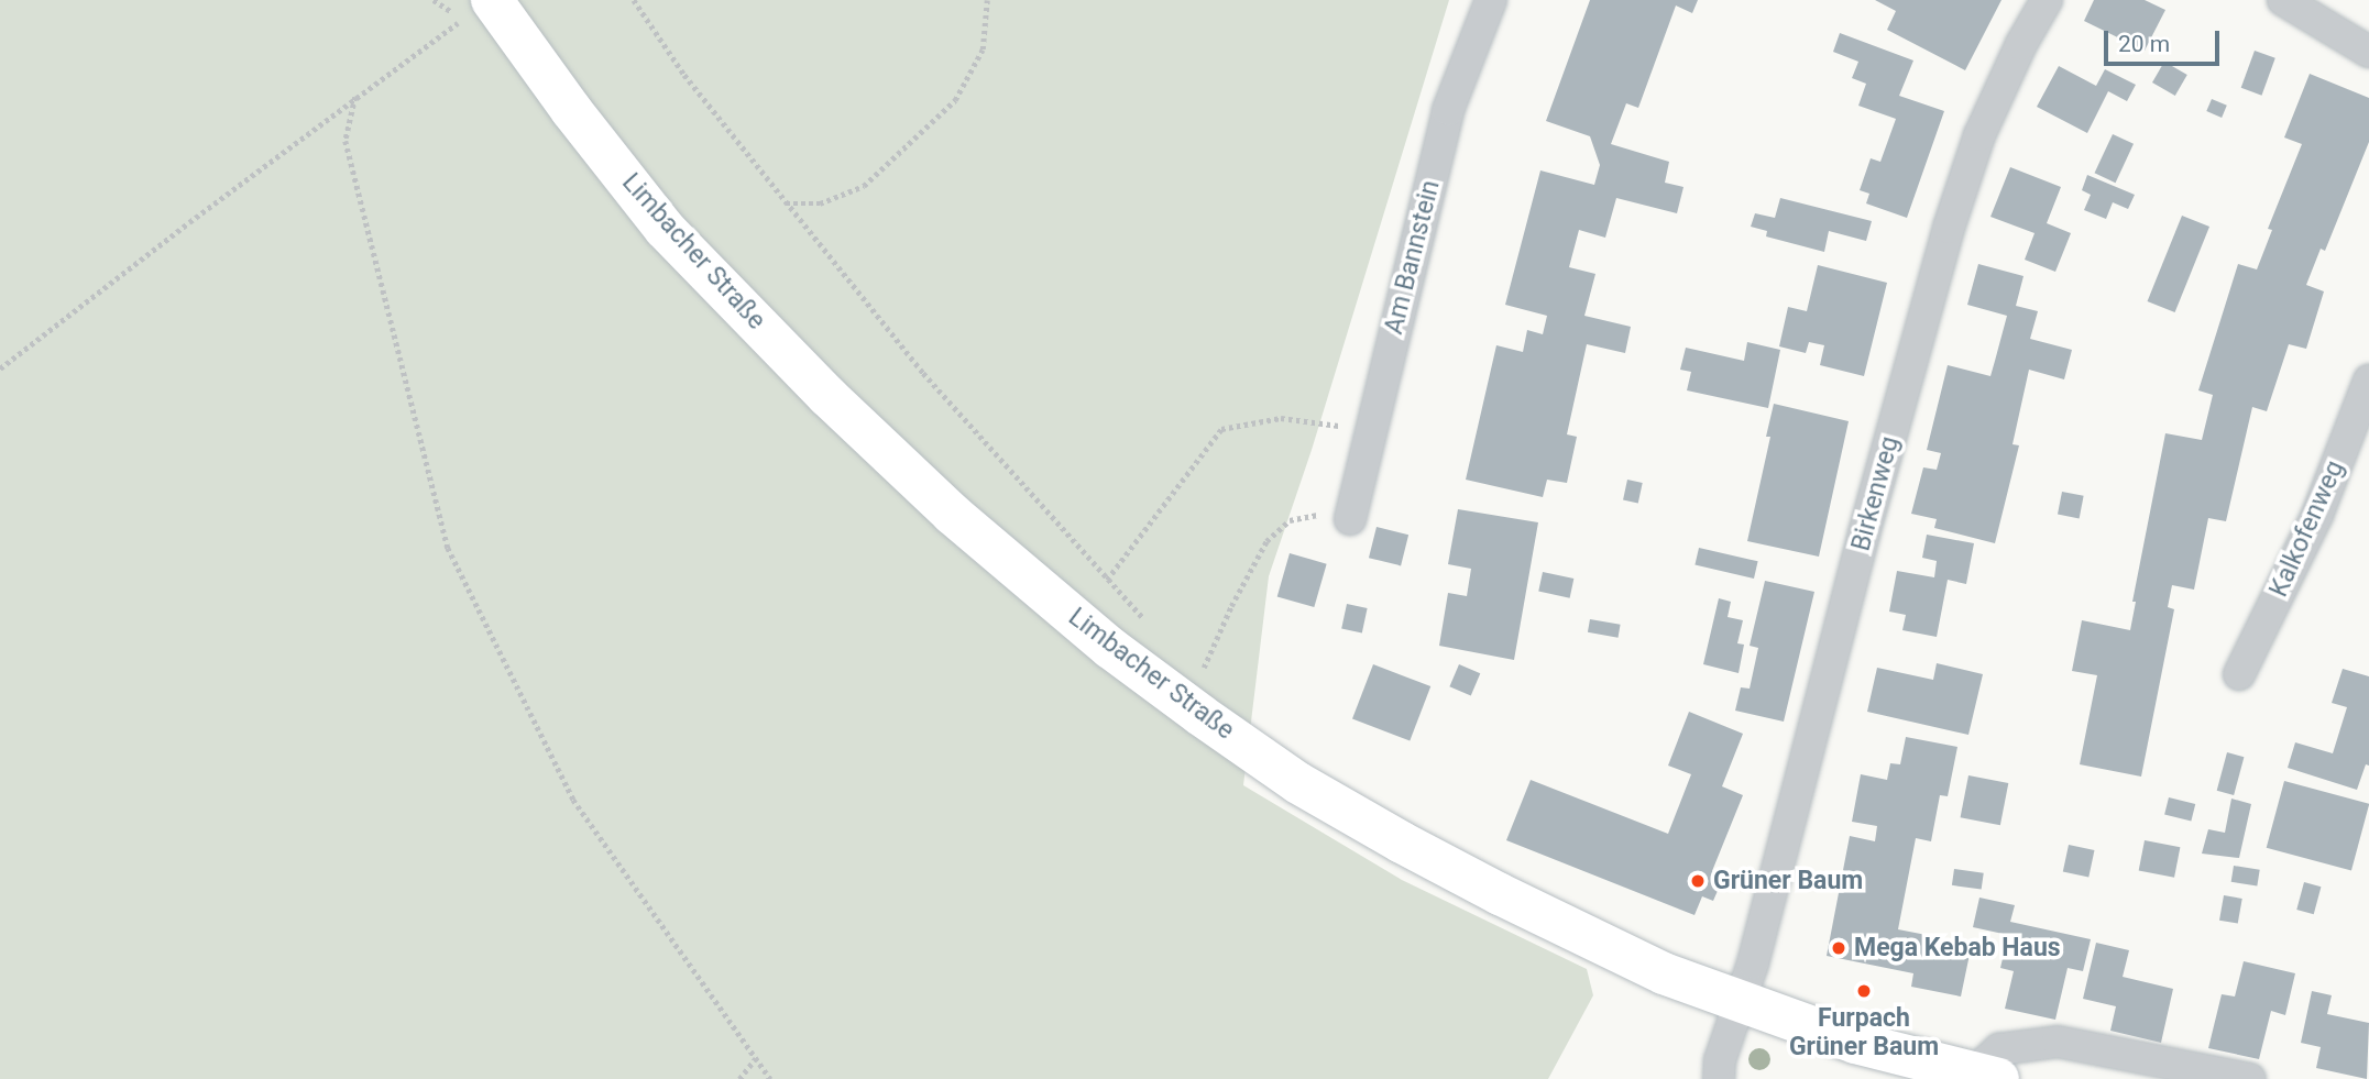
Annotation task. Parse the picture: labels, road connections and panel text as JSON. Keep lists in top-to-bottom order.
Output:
{
  "streets": {
    "main road": ["Limbacher Straße"],
    "street": ["Am Bannstein", "Birkenweg", "Kalkofenweg"]
  },
  "crossings": [
    ["Limbacher Straße", "Birkenweg"]
  ],
  "places": ["Grüner Baum", "Mega Kebab Haus", "Furpach Grüner Baum"],
  "scale_bar": "20 m"
}
